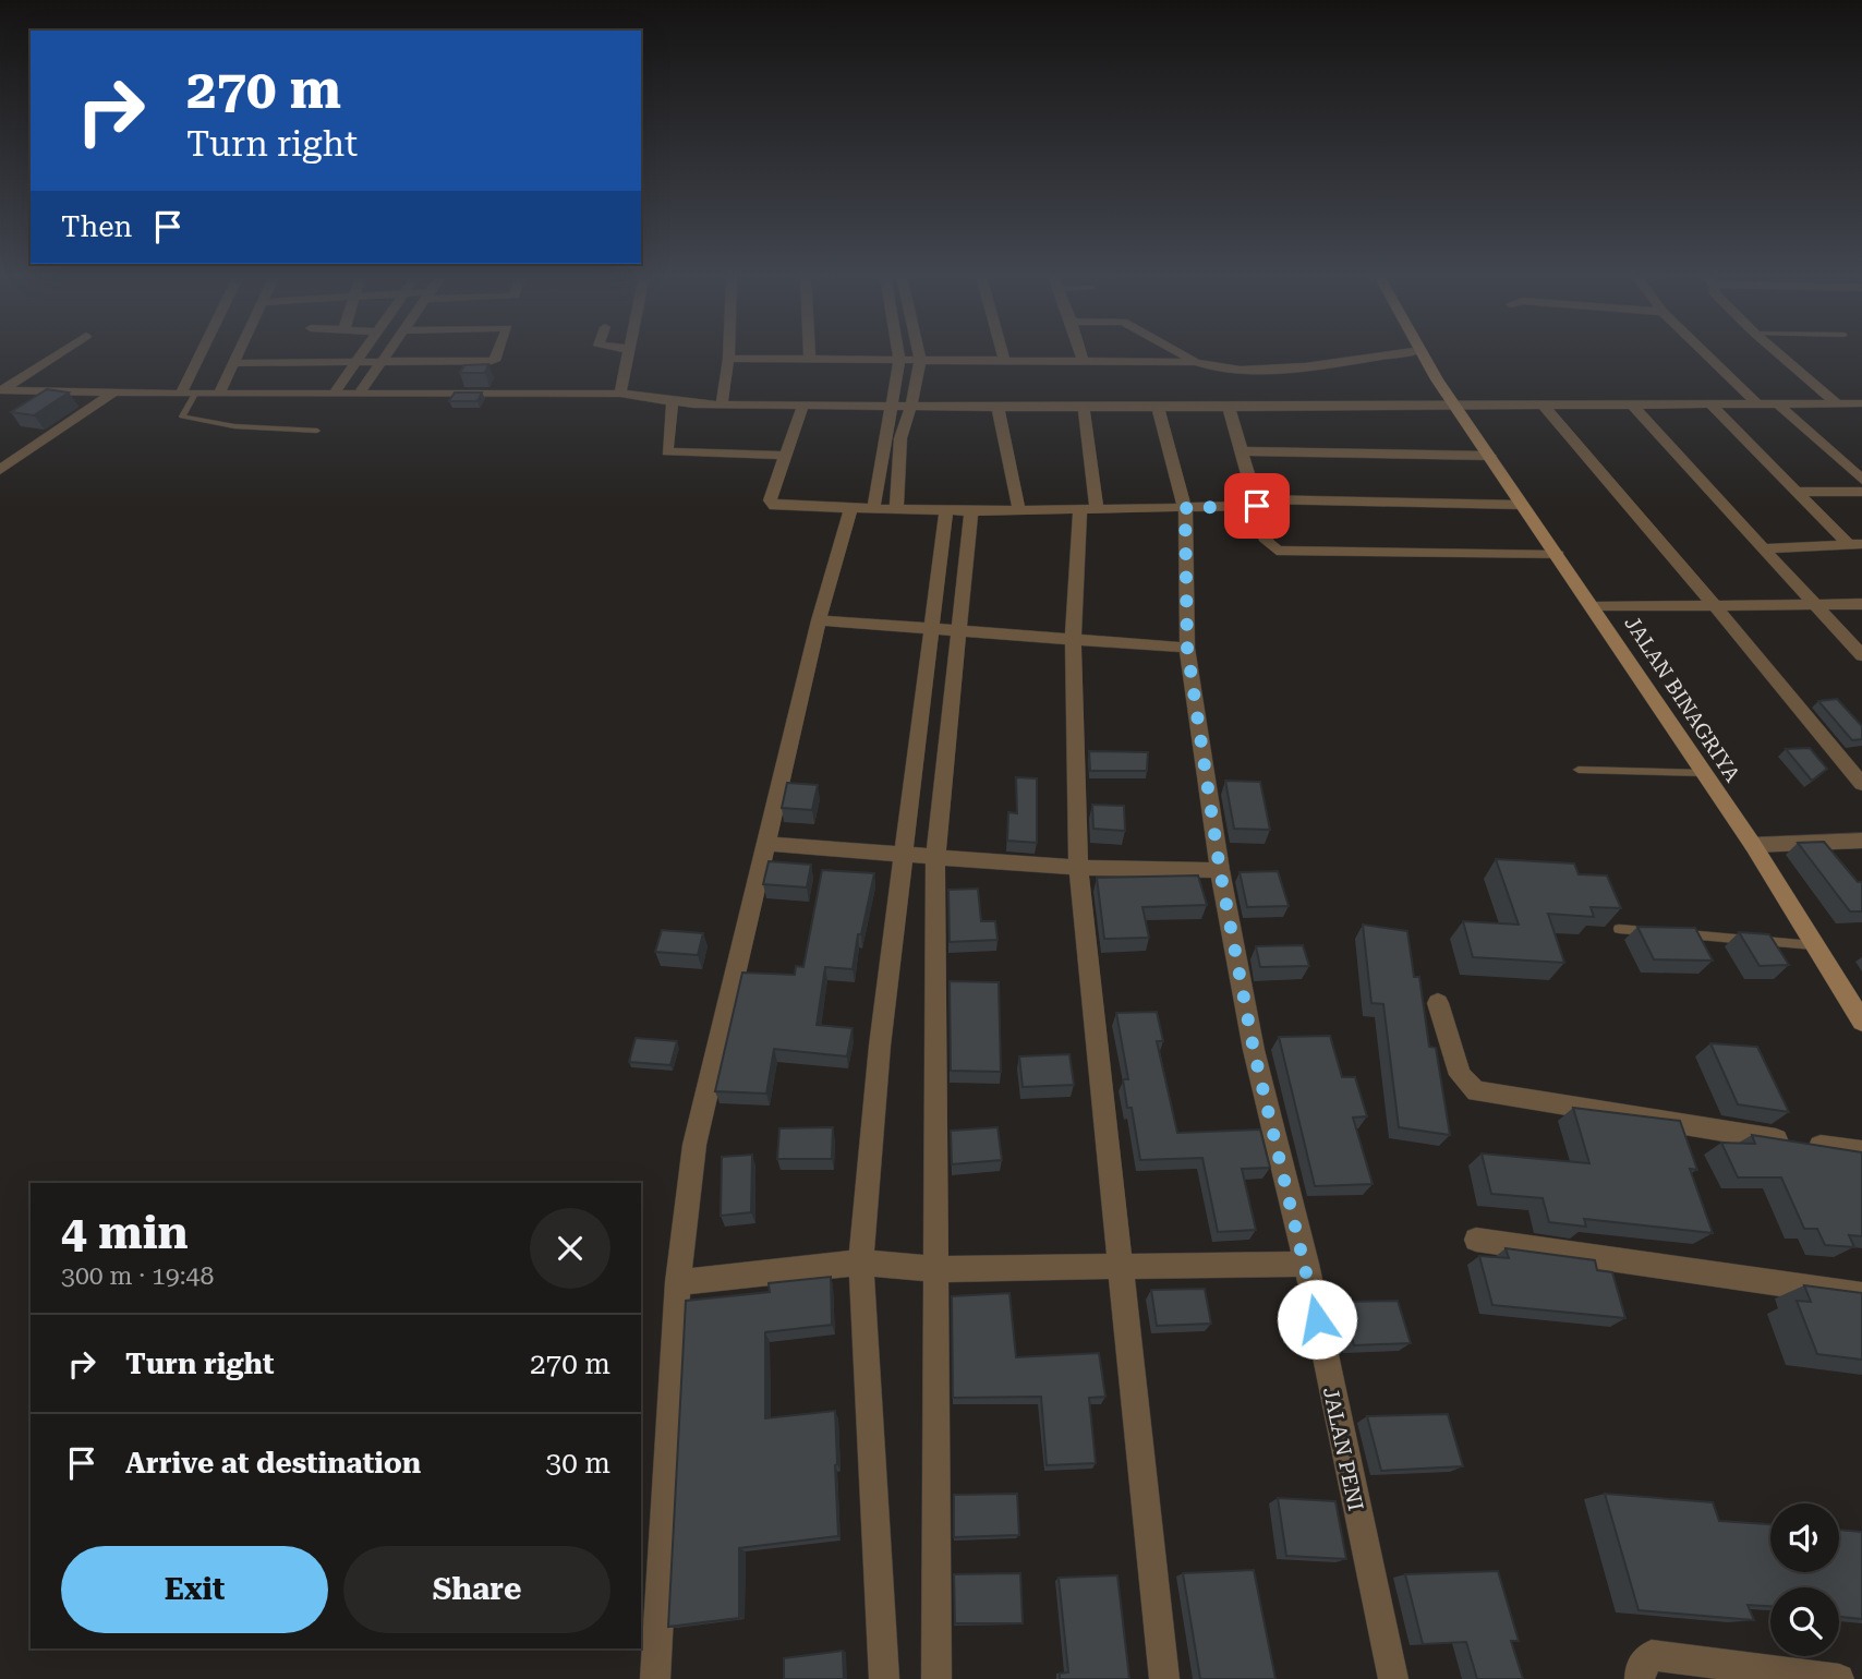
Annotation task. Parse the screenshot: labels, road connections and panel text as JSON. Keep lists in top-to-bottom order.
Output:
{
  "streets": {
    "street": ["JALAN BINAGRIYA", "JALAN PENI"]
  },
  "page": {
    "turn": ["270 m", "Turn right"],
    "then": "Then",
    "heading": ["4 min", "300 m · 19:48"],
    "list": [
      {
        "name": "Turn right",
        "value": "270 m"
      },
      {
        "name": "Arrive at destination",
        "value": "30 m"
      }
    ],
    "buttons": ["Exit", "Share"]
  }
}
